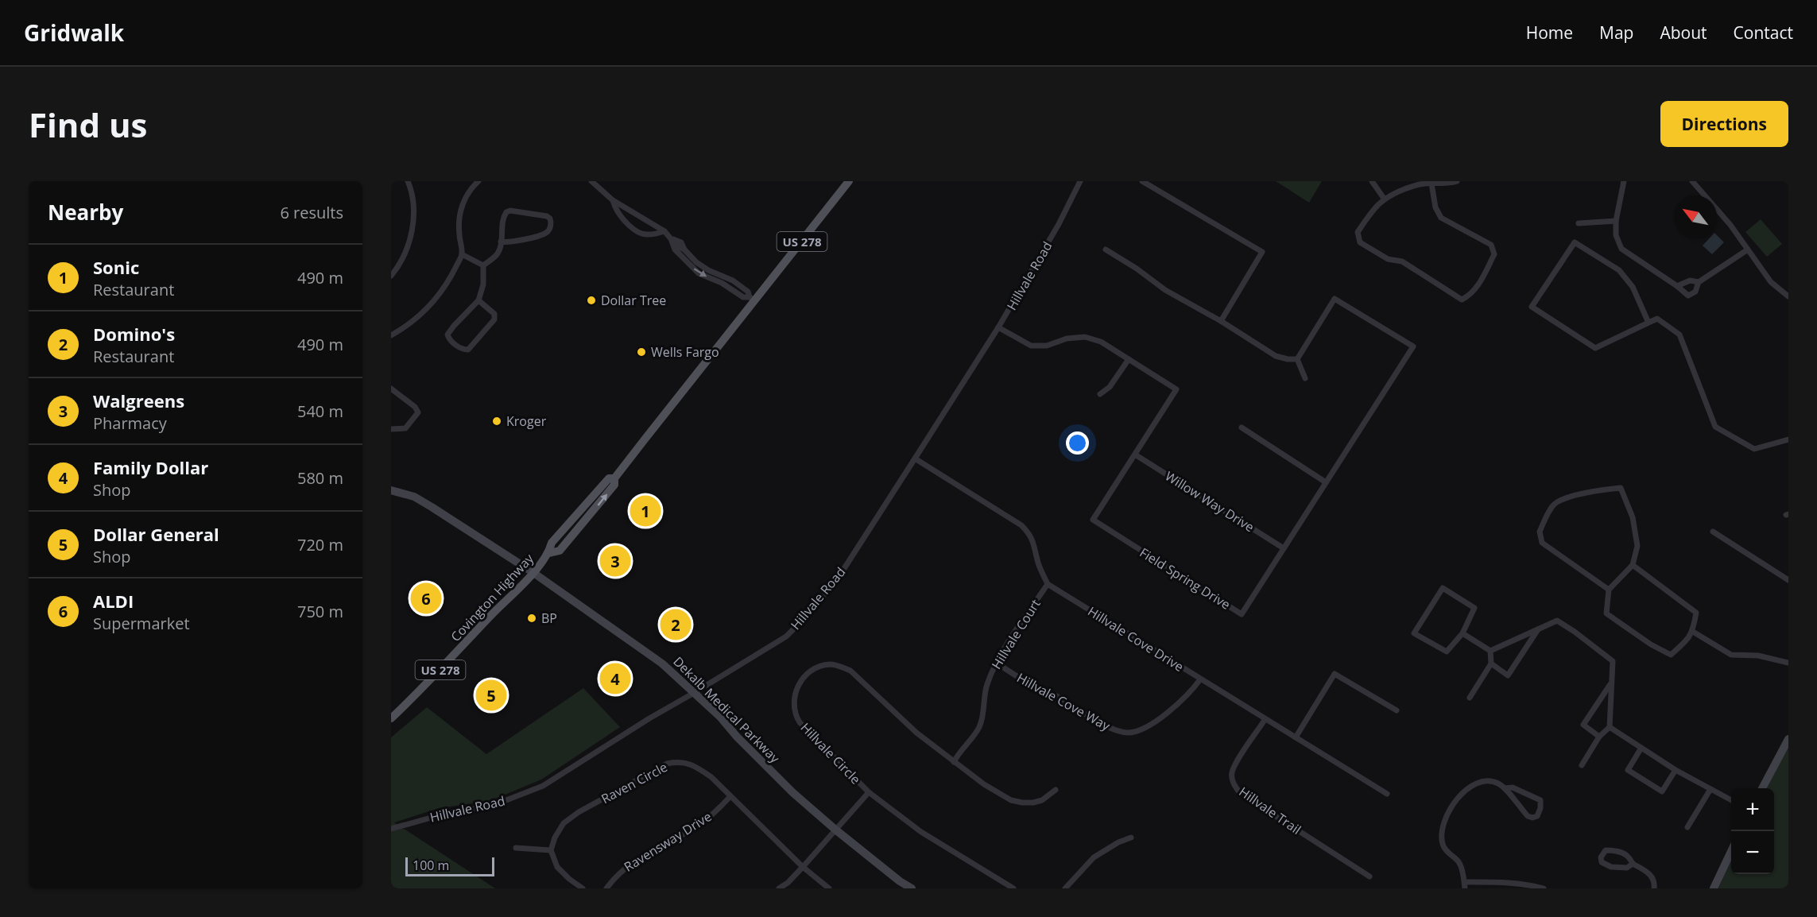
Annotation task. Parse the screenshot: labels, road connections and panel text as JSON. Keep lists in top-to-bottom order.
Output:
{
  "streets": {
    "main road": ["US 278", "Covington Highway", "Dekalb Medical Parkway"],
    "street": [
      "Hillvale Road",
      "Willow Way Drive",
      "Field Spring Drive",
      "Hillvale Court",
      "Hillvale Cove Drive",
      "Hillvale Cove Way",
      "Hillvale Circle",
      "Raven Circle",
      "Hillvale Trail",
      "Ravensway Drive"
    ]
  },
  "crossings": [
    ["Hillvale Road", "Field Spring Drive"],
    ["Hillvale Road", "Dekalb Medical Parkway"],
    ["Willow Way Drive", "Field Spring Drive"],
    ["Covington Highway", "Dekalb Medical Parkway"],
    ["Hillvale Court", "Hillvale Cove Drive"],
    ["Hillvale Court", "Hillvale Cove Way"],
    ["Hillvale Court", "Hillvale Circle"],
    ["Hillvale Cove Drive", "Hillvale Cove Way"],
    ["Hillvale Cove Drive", "Hillvale Trail"],
    ["Raven Circle", "Ravensway Drive"]
  ],
  "places": [
    "Dollar Tree",
    "Wells Fargo",
    "Kroger",
    "BP"
  ],
  "scale_bar": "100 m",
  "north": "top left",
  "page": {
    "header": "Gridwalk",
    "nav": [
      "Home",
      "Map",
      "About",
      "Contact"
    ],
    "buttons": "Directions",
    "title": "Find us",
    "heading": ["Nearby", "6 results"],
    "list": [
      {
        "mark": "1",
        "name": "Sonic",
        "note": "Restaurant",
        "value": "490 m"
      },
      {
        "mark": "2",
        "name": "Domino's",
        "note": "Restaurant",
        "value": "490 m"
      },
      {
        "mark": "3",
        "name": "Walgreens",
        "note": "Pharmacy",
        "value": "540 m"
      },
      {
        "mark": "4",
        "name": "Family Dollar",
        "note": "Shop",
        "value": "580 m"
      },
      {
        "mark": "5",
        "name": "Dollar General",
        "note": "Shop",
        "value": "720 m"
      },
      {
        "mark": "6",
        "name": "ALDI",
        "note": "Supermarket",
        "value": "750 m"
      }
    ],
    "pins": [
      "1",
      "3",
      "6",
      "2",
      "4",
      "5"
    ],
    "map_buttons": ["+", "−"],
    "scale": "100 m"
  }
}
